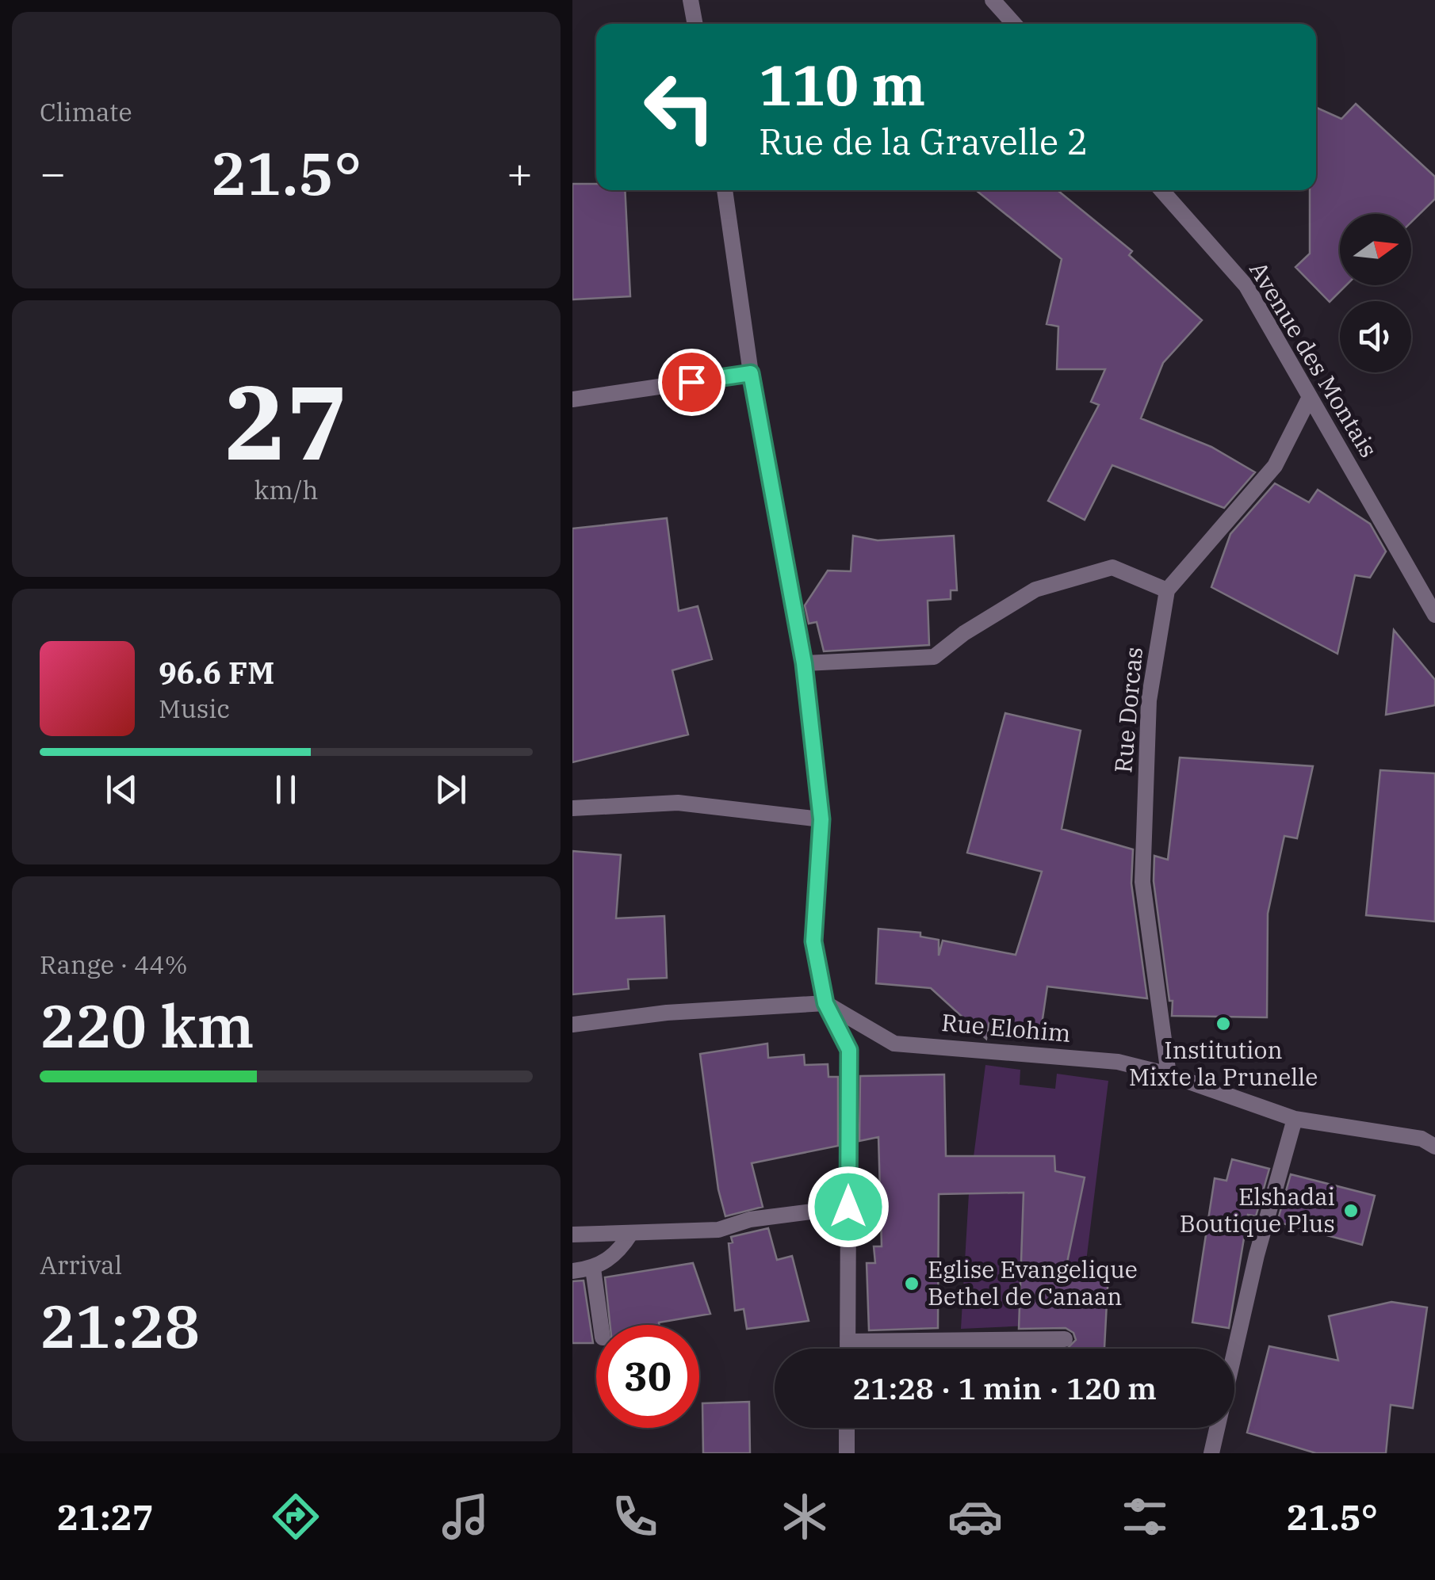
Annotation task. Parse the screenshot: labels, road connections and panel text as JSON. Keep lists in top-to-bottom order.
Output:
{
  "streets": {
    "street": ["Avenue des Montais", "Rue Dorcas", "Rue Elohim"]
  },
  "crossings": [
    ["Rue Dorcas", "Rue Elohim"]
  ],
  "places": ["Institution Mixte la Prunelle", "Elshadai Boutique Plus", "Eglise Evangelique Bethel de Canaan"],
  "north": "right",
  "page": {
    "tile": [
      "Climate",
      ["27", "km/h"],
      ["Range · 44%", "220 km"],
      ["Arrival", "21:28"]
    ],
    "turn": ["110 m", "Rue de la Gravelle 2"],
    "heat": ["−", "21.5°", "+"],
    "song": ["96.6 FM", "Music"],
    "limit": "30",
    "trip": "21:28 · 1 min · 120 m",
    "tabs": ["21:27", "21.5°"]
  }
}
